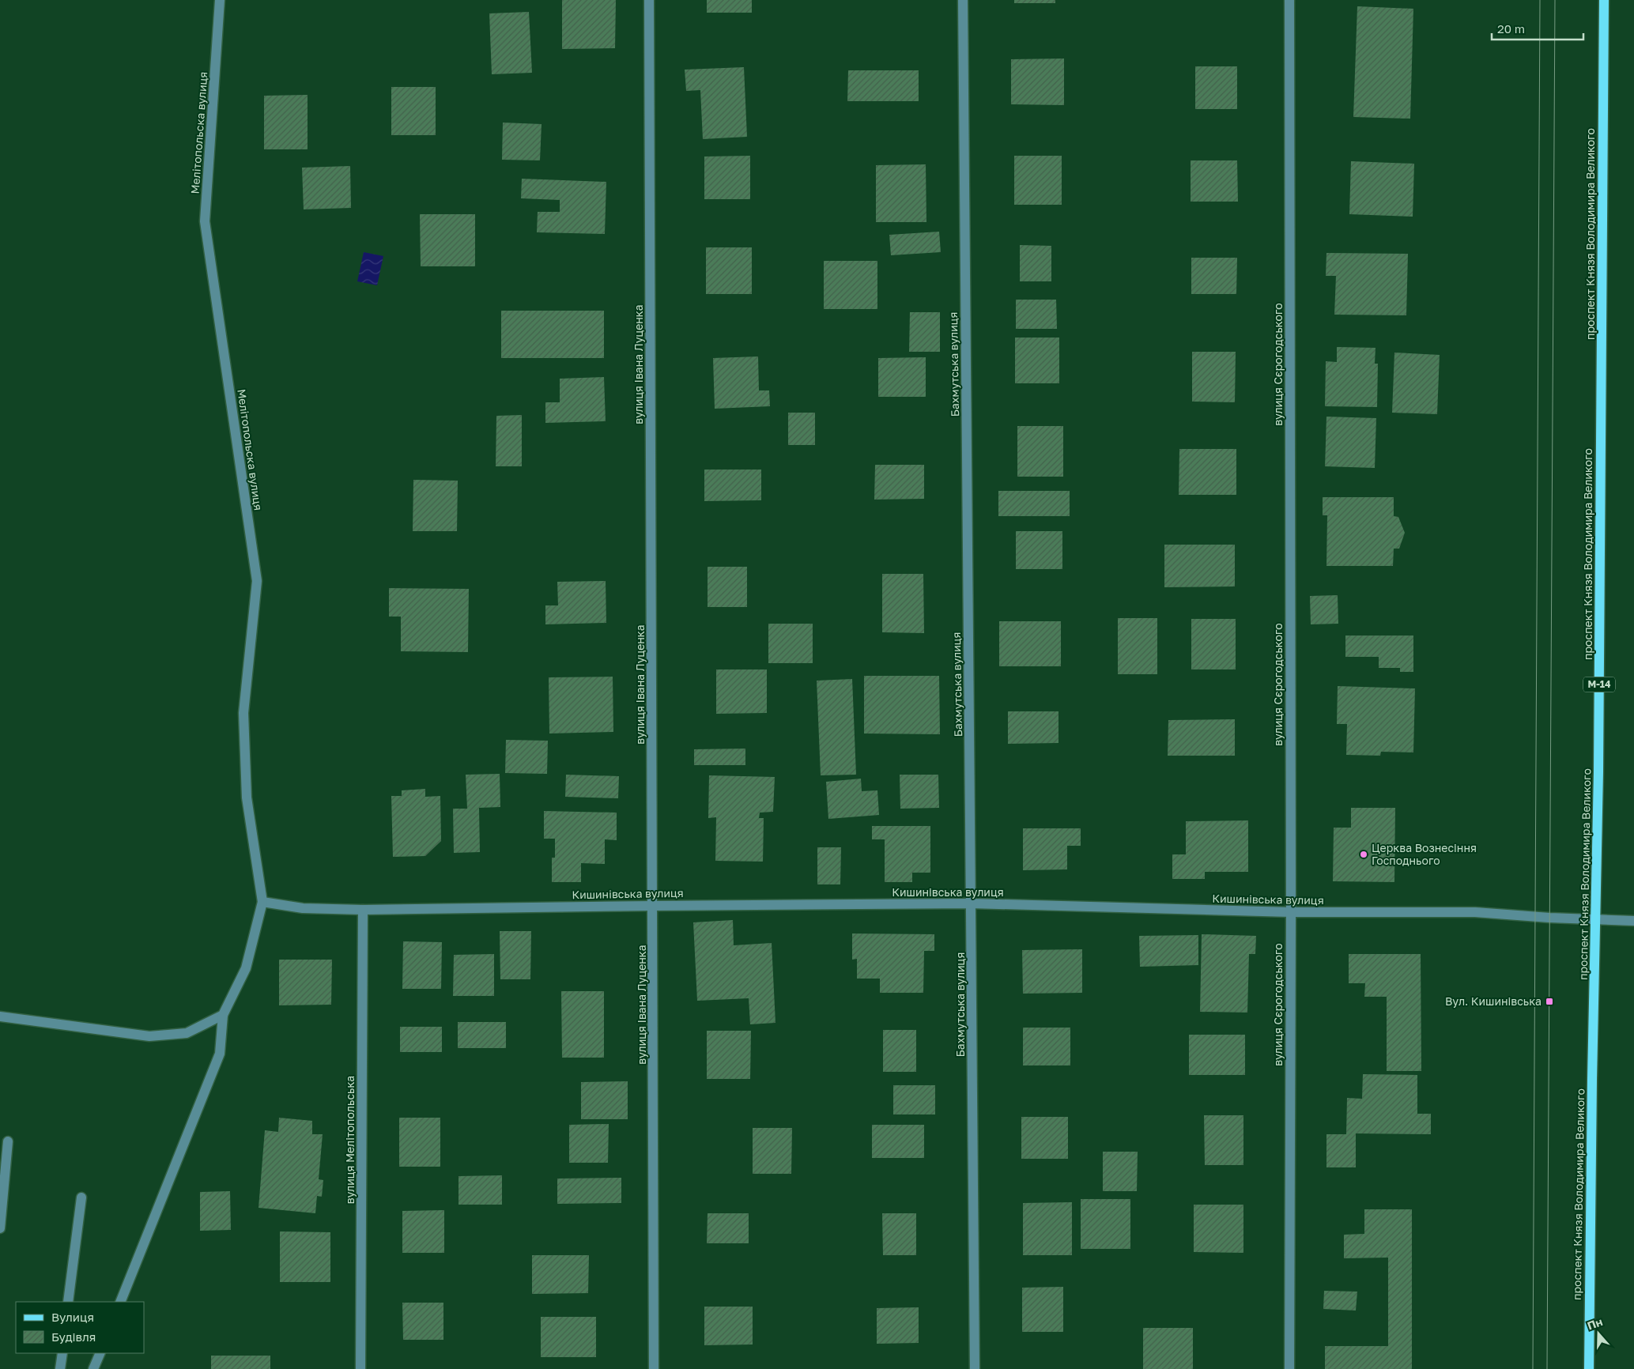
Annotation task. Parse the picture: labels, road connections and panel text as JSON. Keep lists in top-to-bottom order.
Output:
{
  "streets": {
    "main road": ["проспект Князя Володимира Великого", "М-14"],
    "street": [
      "Мелітопольска вулиця",
      "вулиця Івана Луценка",
      "Бахмутська вулиця",
      "вулиця Сєрогодського",
      "Кишинівська вулиця",
      "вулиця Мелітопольська"
    ]
  },
  "crossings": [
    ["Мелітопольска вулиця", "Кишинівська вулиця"],
    ["проспект Князя Володимира Великого", "Кишинівська вулиця"],
    ["вулиця Івана Луценка", "Кишинівська вулиця"],
    ["Бахмутська вулиця", "Кишинівська вулиця"],
    ["вулиця Сєрогодського", "Кишинівська вулиця"],
    ["Кишинівська вулиця", "вулиця Мелітопольська"]
  ],
  "places": {
    "other": ["Церква Вознесіння Господнього"],
    "transit": ["Вул. Кишинівська"]
  },
  "legend": ["Вулиця", "Будівля"],
  "scale_bar": "20 m",
  "north": "top"
}
